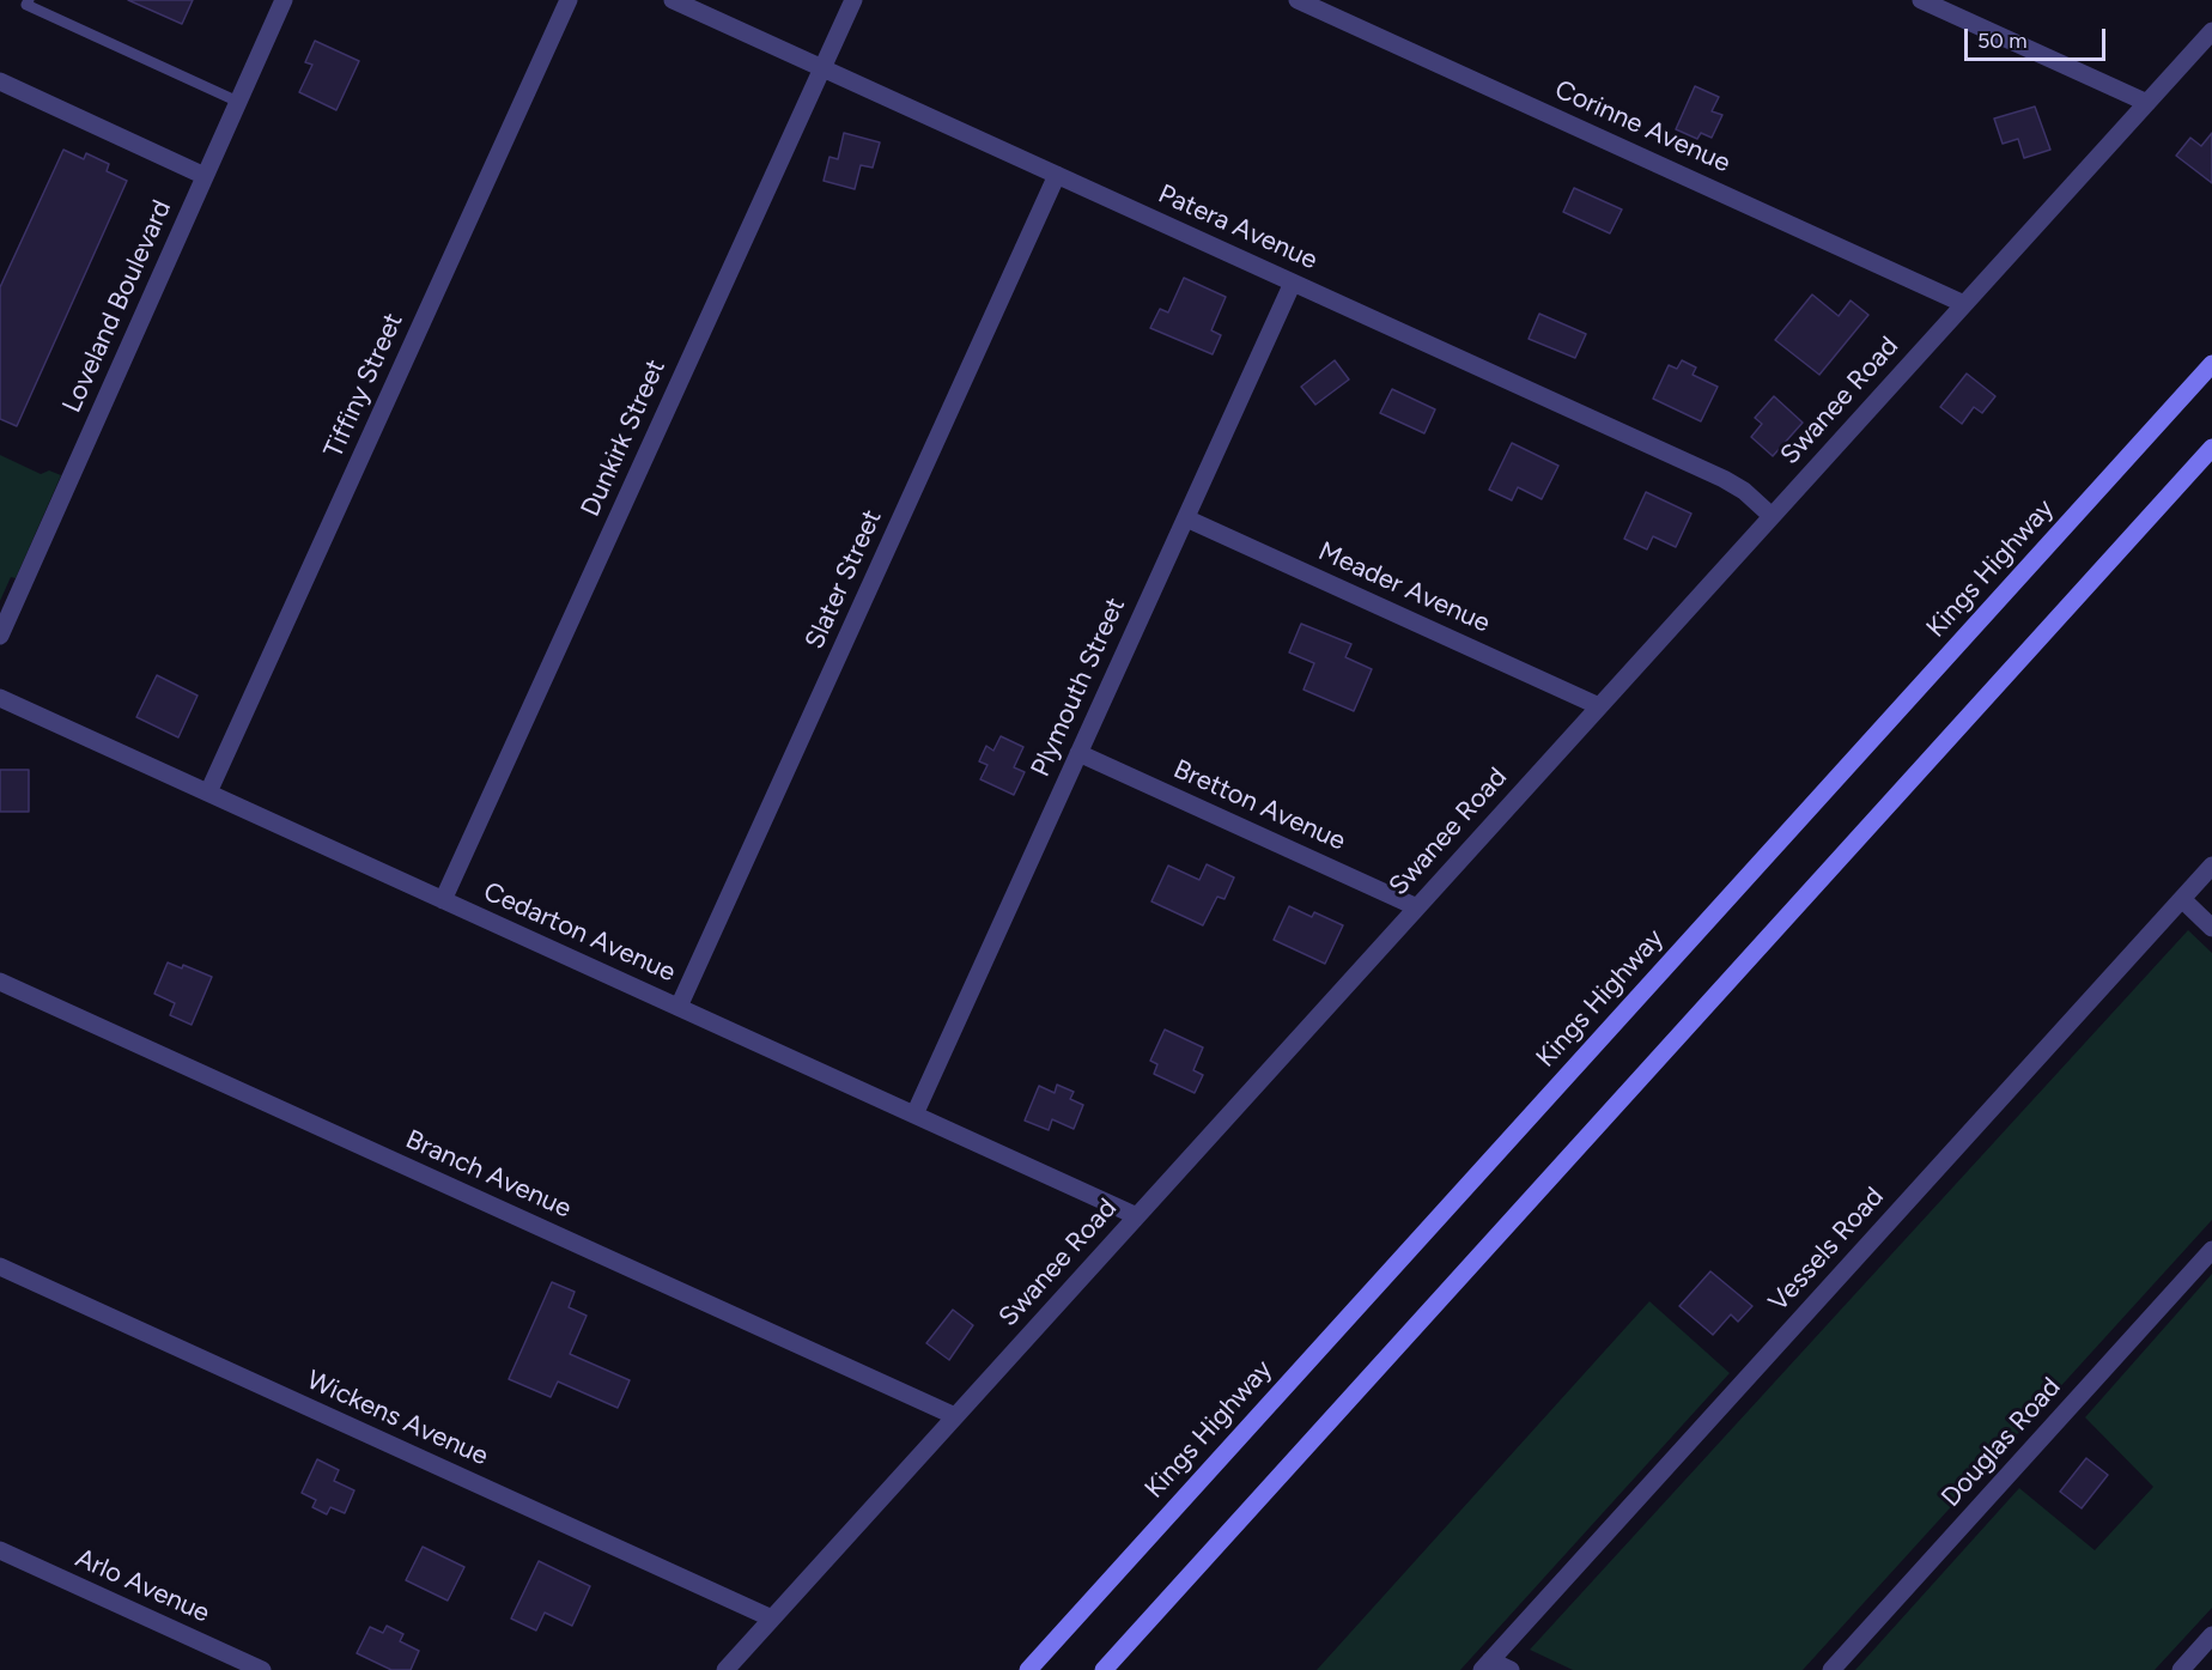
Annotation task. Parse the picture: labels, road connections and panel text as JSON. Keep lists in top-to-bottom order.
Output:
{
  "streets": {
    "main road": ["Kings Highway"],
    "street": [
      "Corinne Avenue",
      "Patera Avenue",
      "Loveland Boulevard",
      "Tiffiny Street",
      "Swanee Road",
      "Dunkirk Street",
      "Slater Street",
      "Meader Avenue",
      "Plymouth Street",
      "Bretton Avenue",
      "Cedarton Avenue",
      "Branch Avenue",
      "Vessels Road",
      "Wickens Avenue",
      "Douglas Road",
      "Arlo Avenue"
    ]
  },
  "crossings": [
    ["Corinne Avenue", "Swanee Road"],
    ["Patera Avenue", "Swanee Road"],
    ["Patera Avenue", "Dunkirk Street"],
    ["Patera Avenue", "Slater Street"],
    ["Patera Avenue", "Plymouth Street"],
    ["Tiffiny Street", "Cedarton Avenue"],
    ["Swanee Road", "Meader Avenue"],
    ["Swanee Road", "Bretton Avenue"],
    ["Swanee Road", "Cedarton Avenue"],
    ["Swanee Road", "Branch Avenue"],
    ["Swanee Road", "Wickens Avenue"],
    ["Dunkirk Street", "Cedarton Avenue"],
    ["Slater Street", "Cedarton Avenue"],
    ["Meader Avenue", "Plymouth Street"],
    ["Plymouth Street", "Bretton Avenue"],
    ["Plymouth Street", "Cedarton Avenue"]
  ],
  "scale_bar": "50 m"
}
